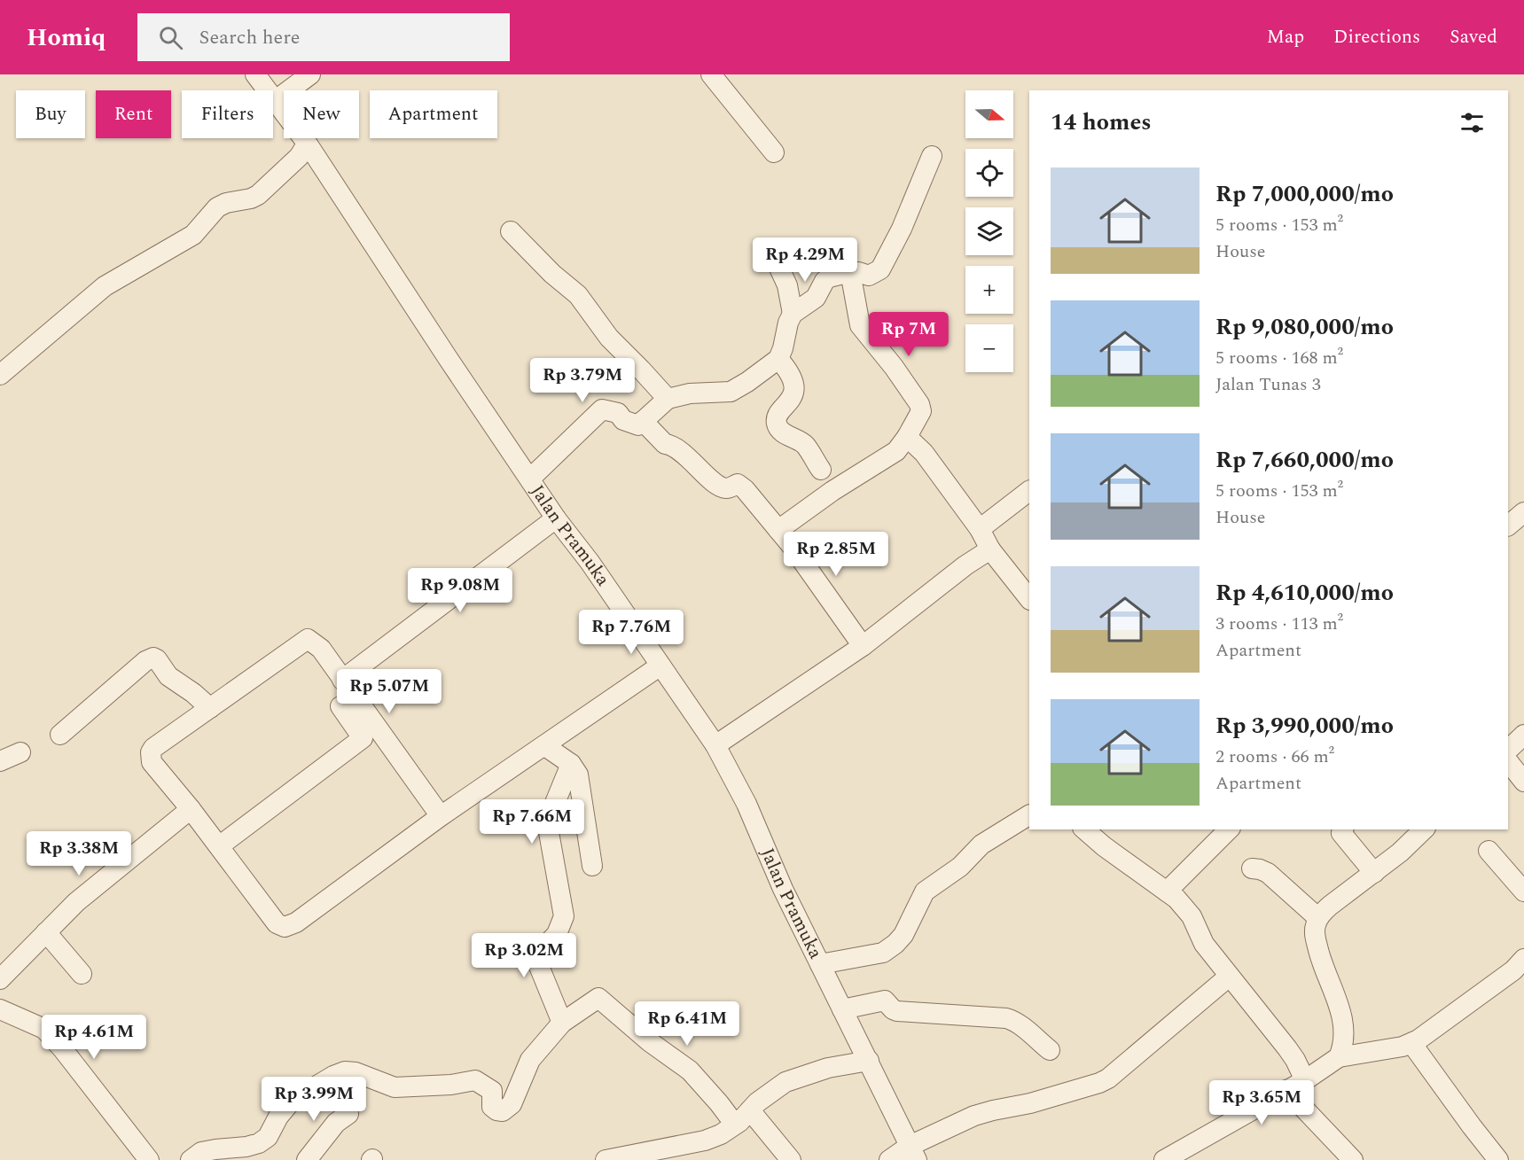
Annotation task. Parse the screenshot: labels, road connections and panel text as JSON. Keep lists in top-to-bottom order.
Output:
{
  "streets": {
    "street": ["Jalan Pramuka"]
  },
  "north": "right",
  "page": {
    "header": "Homiq",
    "search": "Search here",
    "nav": ["Map", "Directions", "Saved"],
    "map_buttons": ["+", "−"],
    "chip": [
      "Buy",
      "Rent",
      "Filters",
      "New",
      "Apartment"
    ],
    "heading": "14 homes",
    "list": [
      {
        "name": "Rp 7,000,000/mo",
        "note": "5 rooms · 153 m² · House"
      },
      {
        "name": "Rp 9,080,000/mo",
        "note": "5 rooms · 168 m² · Jalan Tunas 3"
      },
      {
        "name": "Rp 7,660,000/mo",
        "note": "5 rooms · 153 m² · House"
      },
      {
        "name": "Rp 4,610,000/mo",
        "note": "3 rooms · 113 m² · Apartment"
      },
      {
        "name": "Rp 3,990,000/mo",
        "note": "2 rooms · 66 m² · Apartment"
      }
    ],
    "price": [
      "Rp 4.29M",
      "Rp 7M",
      "Rp 3.79M",
      "Rp 2.85M",
      "Rp 9.08M",
      "Rp 7.76M",
      "Rp 5.07M",
      "Rp 7.66M",
      "Rp 3.38M",
      "Rp 3.02M",
      "Rp 6.41M",
      "Rp 4.61M",
      "Rp 3.99M",
      "Rp 3.65M"
    ]
  }
}
